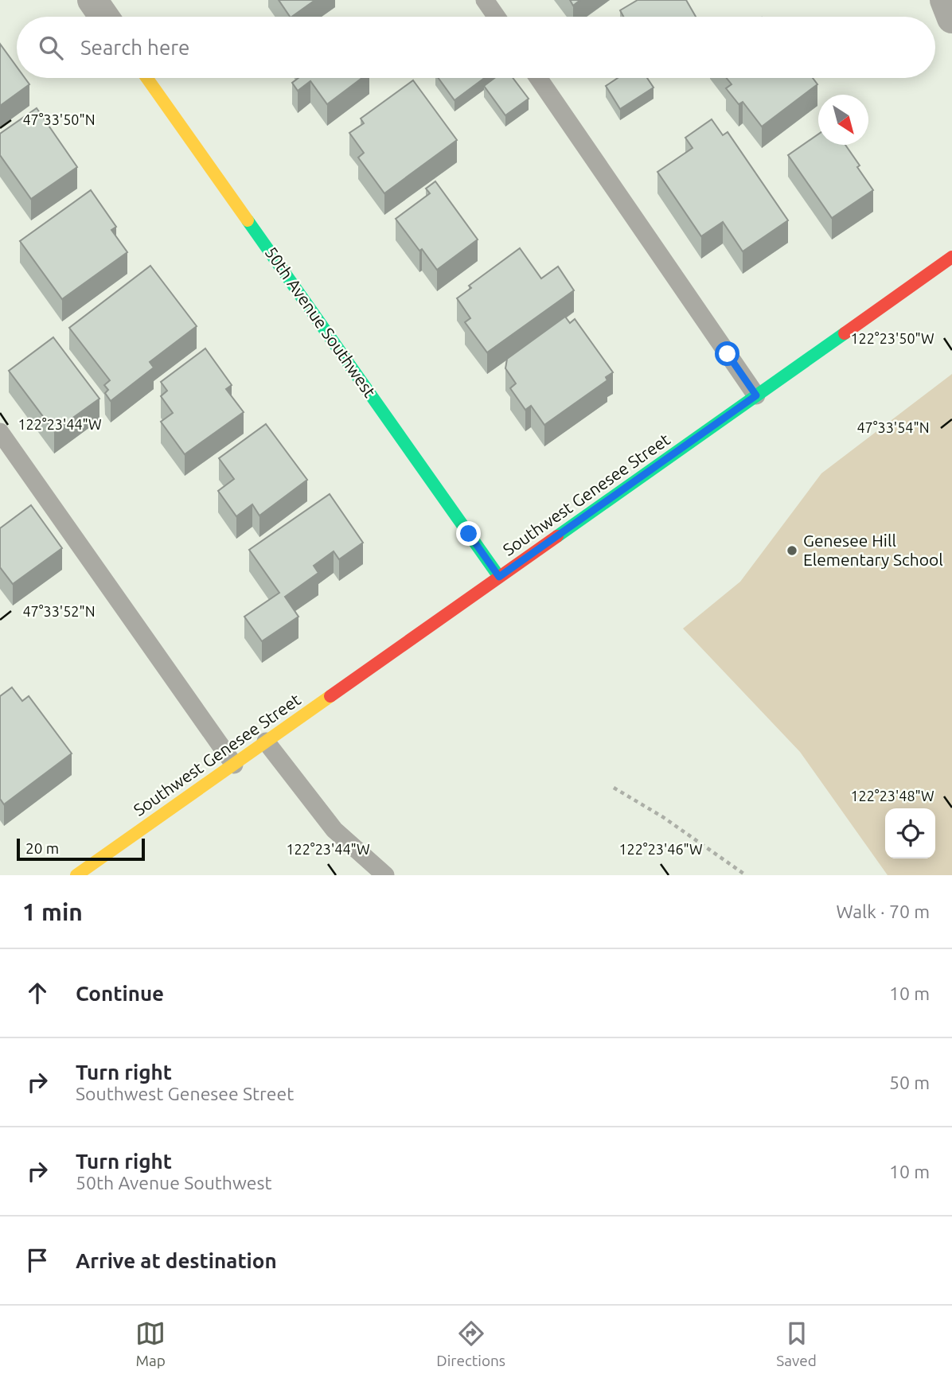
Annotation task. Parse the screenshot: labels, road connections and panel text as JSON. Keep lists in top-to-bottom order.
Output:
{
  "streets": {
    "street": ["50th Avenue Southwest", "Southwest Genesee Street"]
  },
  "crossings": [
    ["50th Avenue Southwest", "Southwest Genesee Street"]
  ],
  "places": ["Genesee Hill Elementary School"],
  "scale_bar": "20 m",
  "north": "bottom right",
  "page": {
    "search": "Search here",
    "scale": "20 m",
    "heading": ["1 min", "Walk · 70 m"],
    "list": [
      ["Continue", "10 m"],
      ["Turn right", "Southwest Genesee Street", "50 m"],
      ["Turn right", "50th Avenue Southwest", "10 m"],
      "Arrive at destination"
    ],
    "nav": ["Map", "Directions", "Saved"]
  },
  "coordinates": [
    "47°33'50\"N",
    "122°23'50\"W",
    "122°23'44\"W",
    "47°33'54\"N",
    "47°33'52\"N",
    "122°23'48\"W",
    "122°23'46\"W"
  ]
}
